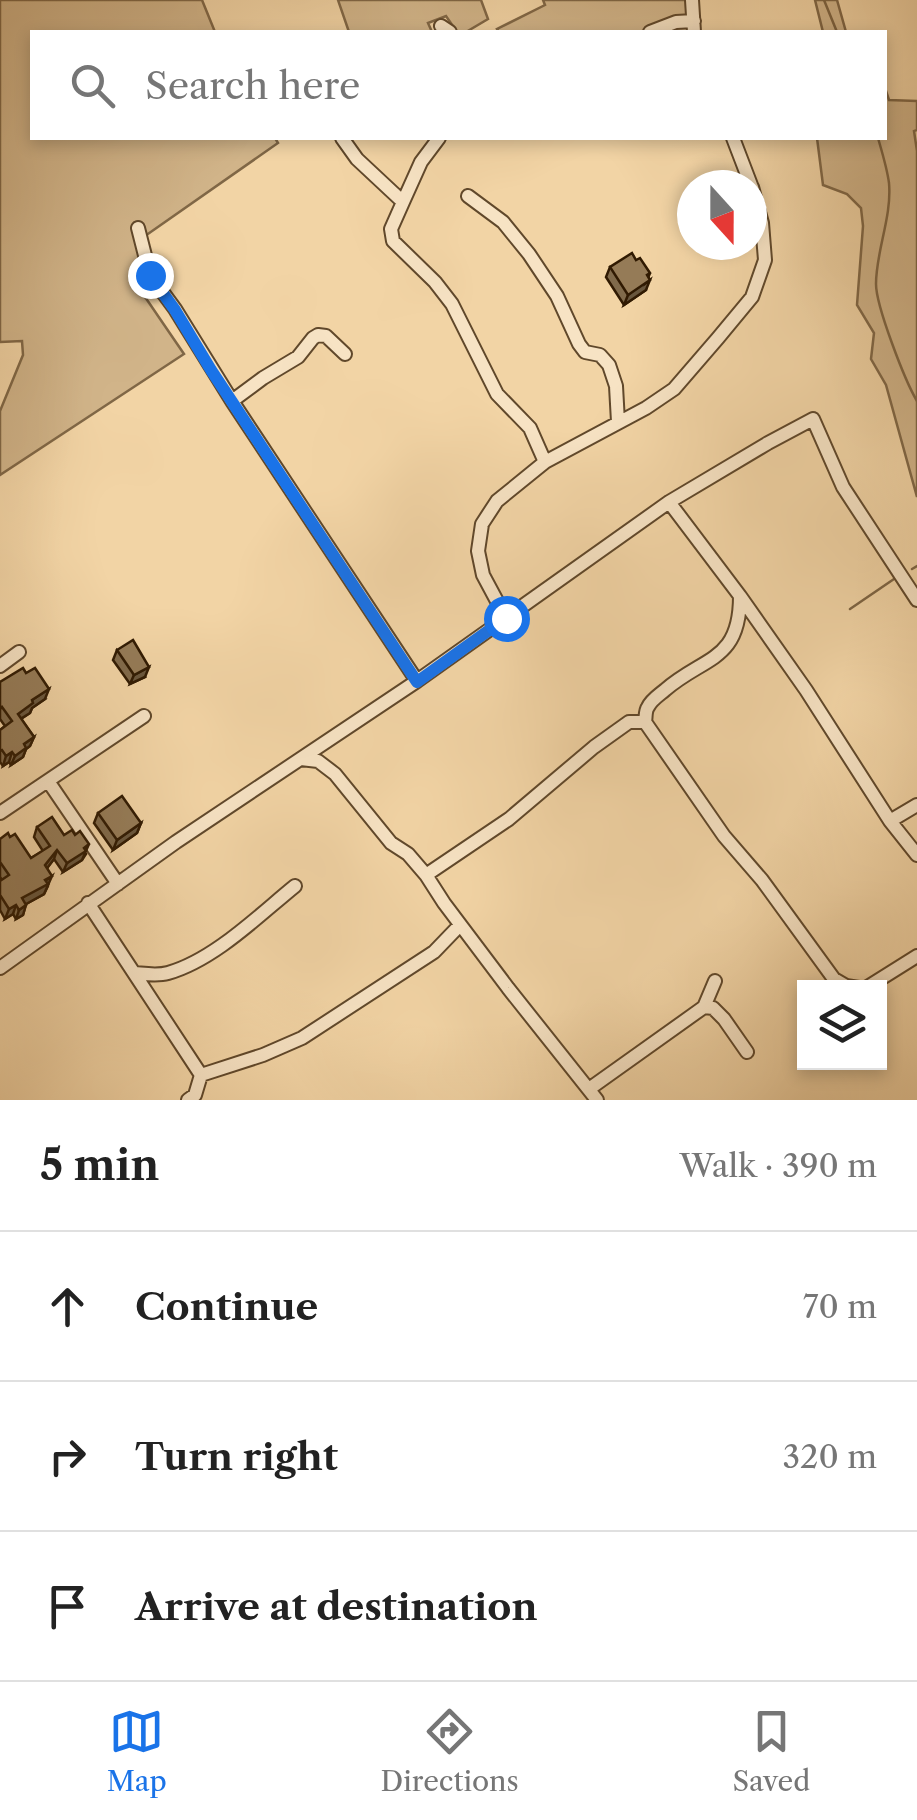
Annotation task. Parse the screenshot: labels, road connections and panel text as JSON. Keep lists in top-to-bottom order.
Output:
{
  "north": "bottom",
  "page": {
    "search": "Search here",
    "heading": ["5 min", "Walk · 390 m"],
    "list": [
      ["Continue", "70 m"],
      ["Turn right", "320 m"],
      "Arrive at destination"
    ],
    "nav": ["Map", "Directions", "Saved"]
  }
}
